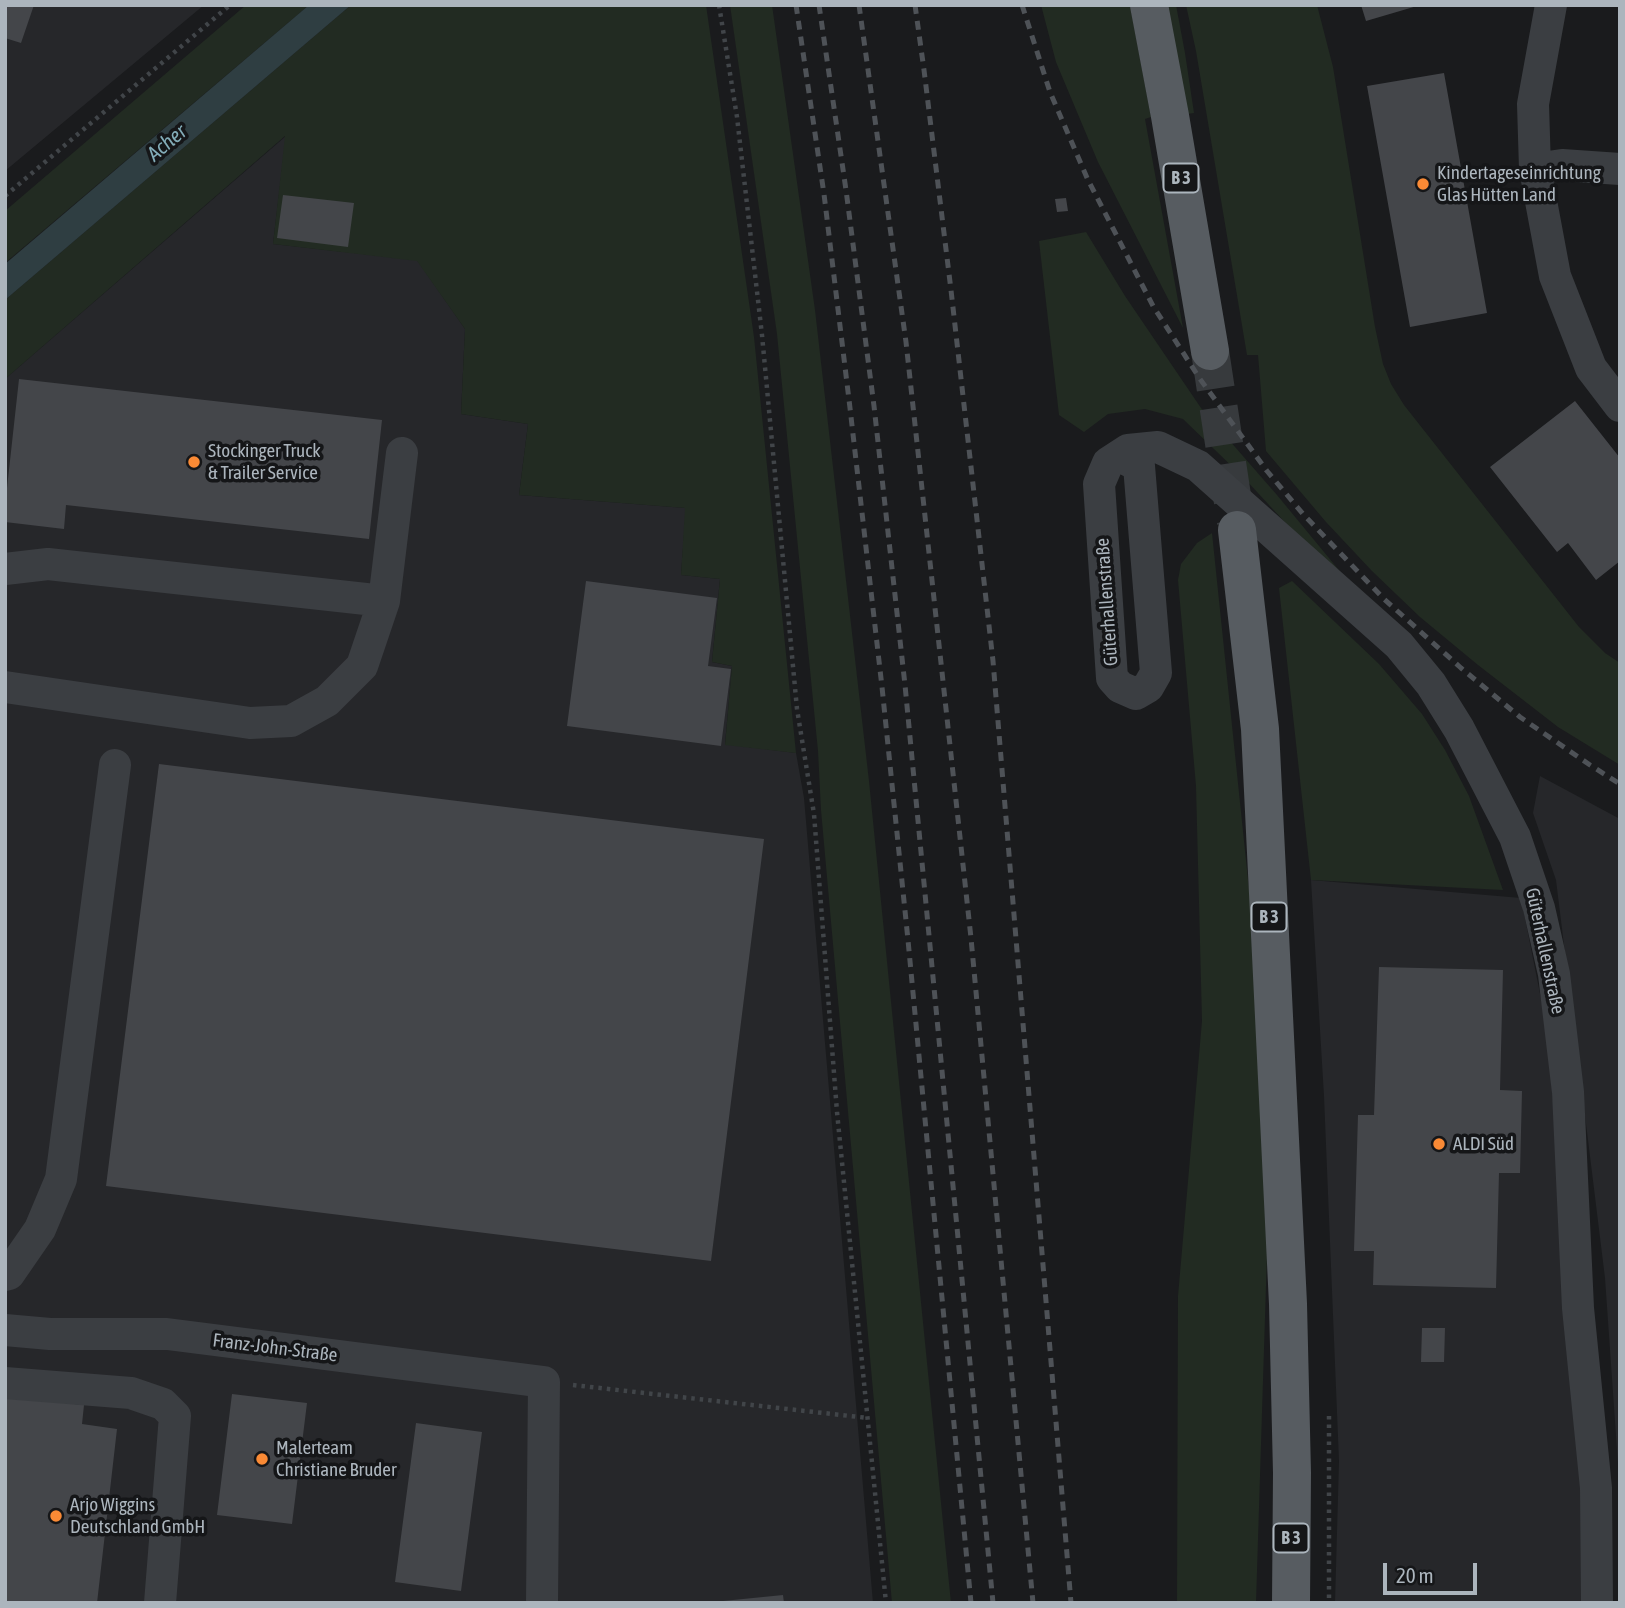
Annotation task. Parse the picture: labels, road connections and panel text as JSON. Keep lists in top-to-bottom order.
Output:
{
  "streets": {
    "main road": ["B 3"],
    "street": ["Güterhallenstraße", "Franz-John-Straße"]
  },
  "water": ["Acher"],
  "places": [
    "Kindertageseinrichtung Glas Hütten Land",
    "Stockinger Truck & Trailer Service",
    "ALDI Süd",
    "Malerteam Christiane Bruder",
    "Arjo Wiggins Deutschland GmbH"
  ],
  "scale_bar": "20 m"
}
